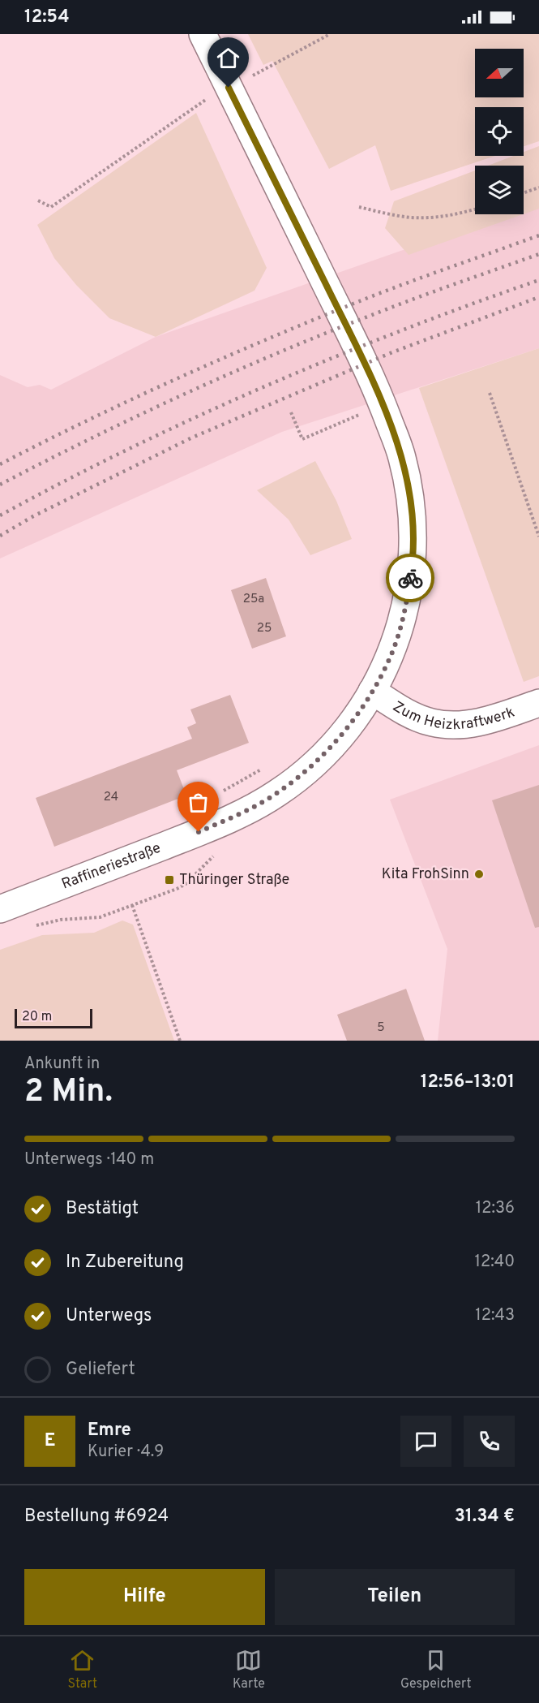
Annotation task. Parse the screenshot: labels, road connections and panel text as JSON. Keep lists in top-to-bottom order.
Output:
{
  "streets": {
    "main road": ["Zum Heizkraftwerk", "Raffineriestraße"]
  },
  "crossings": [
    ["Zum Heizkraftwerk", "Raffineriestraße"]
  ],
  "places": {
    "other": ["Kita FrohSinn"],
    "transit": ["Thüringer Straße"]
  },
  "house_numbers": [
    "25a",
    "25",
    "24",
    "5"
  ],
  "scale_bar": "20 m",
  "north": "left",
  "page": {
    "status": "12:54",
    "scale": "20 m",
    "heading": ["2 Min.", "Ankunft in", "12:56–13:01"],
    "panel": [
      "Emre",
      "Kurier · 4.9",
      "Bestellung #6924",
      "31.34 €"
    ],
    "bar": "Unterwegs · 140 m",
    "list": [
      ["Bestätigt", "12:36"],
      ["In Zubereitung", "12:40"],
      ["Unterwegs", "12:43"],
      "Geliefert"
    ],
    "round": "E",
    "buttons": ["Hilfe", "Teilen"],
    "tabs": ["Start", "Karte", "Gespeichert"]
  }
}
